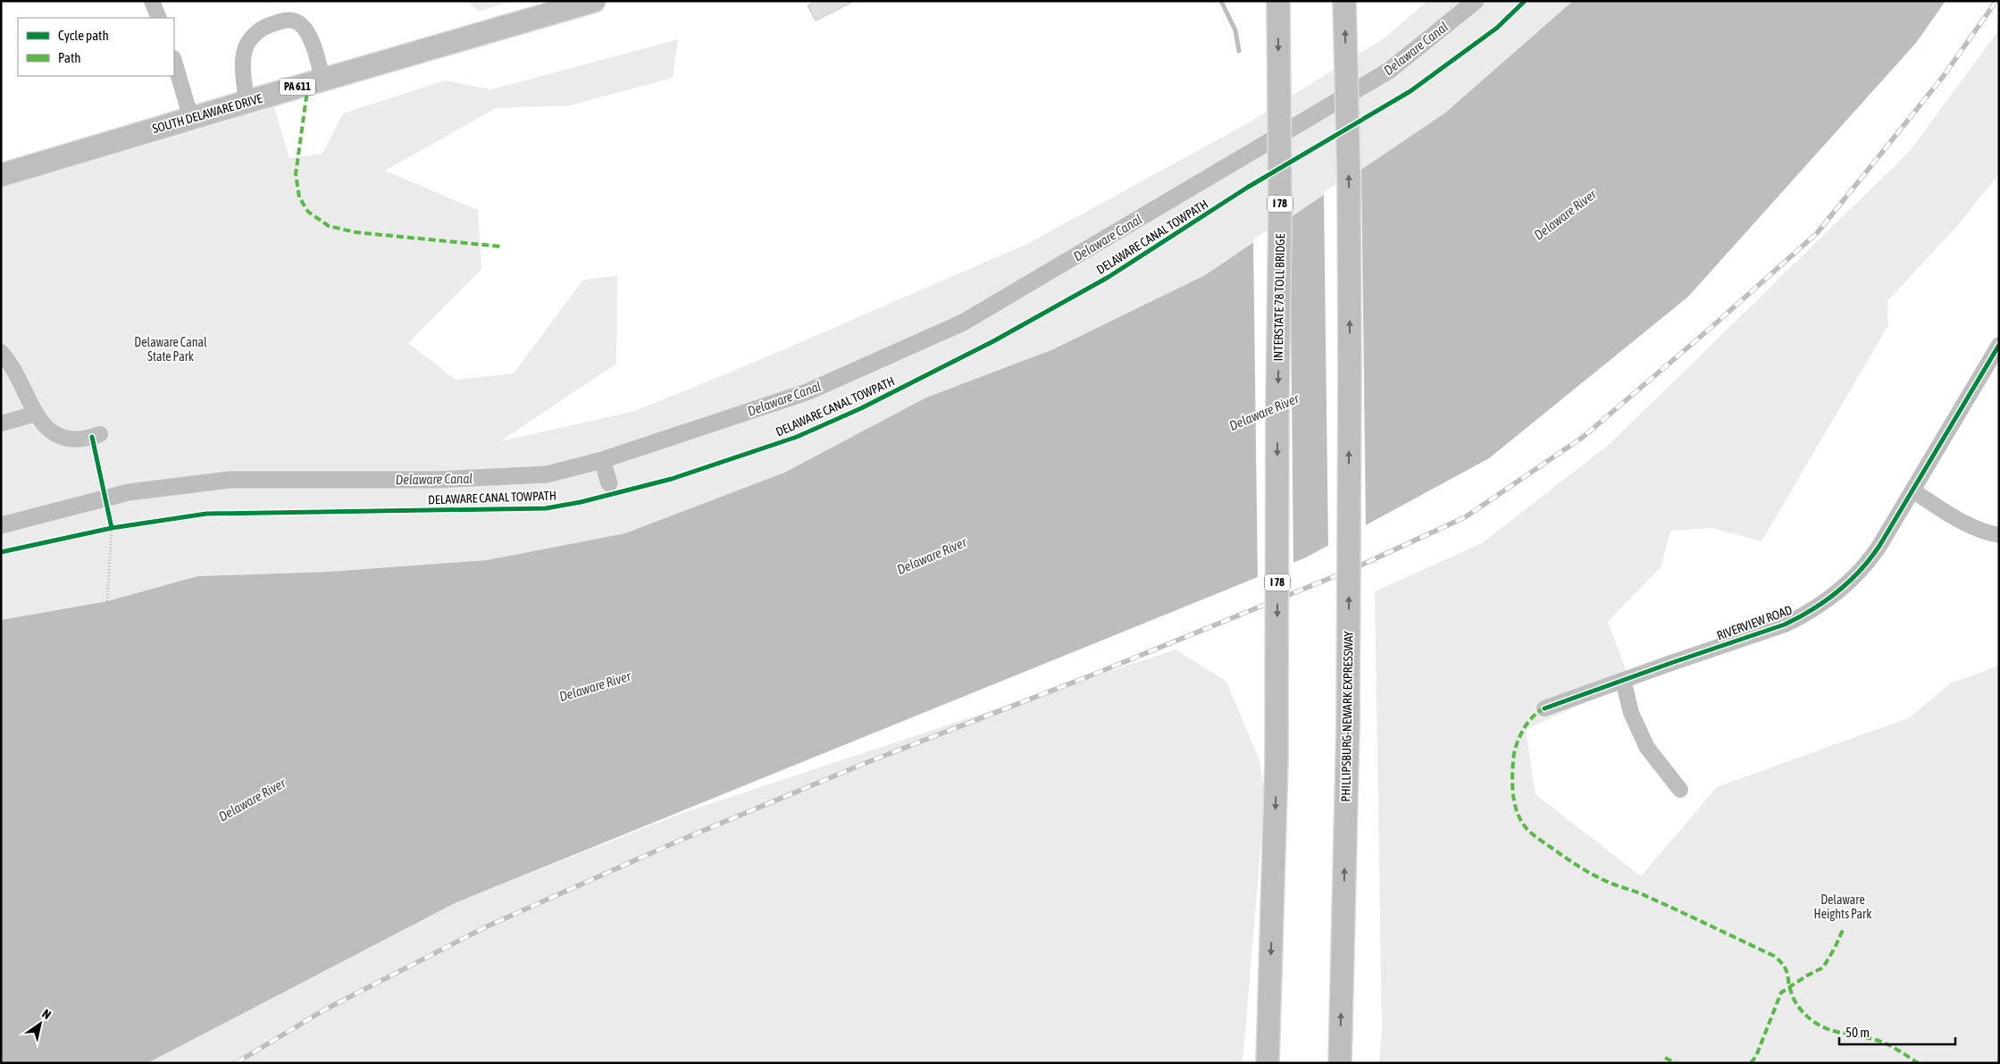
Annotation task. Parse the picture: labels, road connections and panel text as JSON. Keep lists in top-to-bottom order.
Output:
{
  "streets": {
    "highway": [
      "PA 611",
      "SOUTH DELAWARE DRIVE",
      "I 78",
      "INTERSTATE 78 TOLL BRIDGE",
      "PHILLIPSBURG-NEWARK EXPRESSWAY"
    ],
    "street": ["RIVERVIEW ROAD"],
    "cycle path": ["DELAWARE CANAL TOWPATH"]
  },
  "one_way": ["INTERSTATE 78 TOLL BRIDGE", "PHILLIPSBURG-NEWARK EXPRESSWAY"],
  "water": ["Delaware Canal", "Delaware River"],
  "parks": ["Delaware Canal State Park", "Delaware Heights Park"],
  "legend": ["Cycle path", "Path"],
  "scale_bar": "50 m",
  "north": "top right"
}
